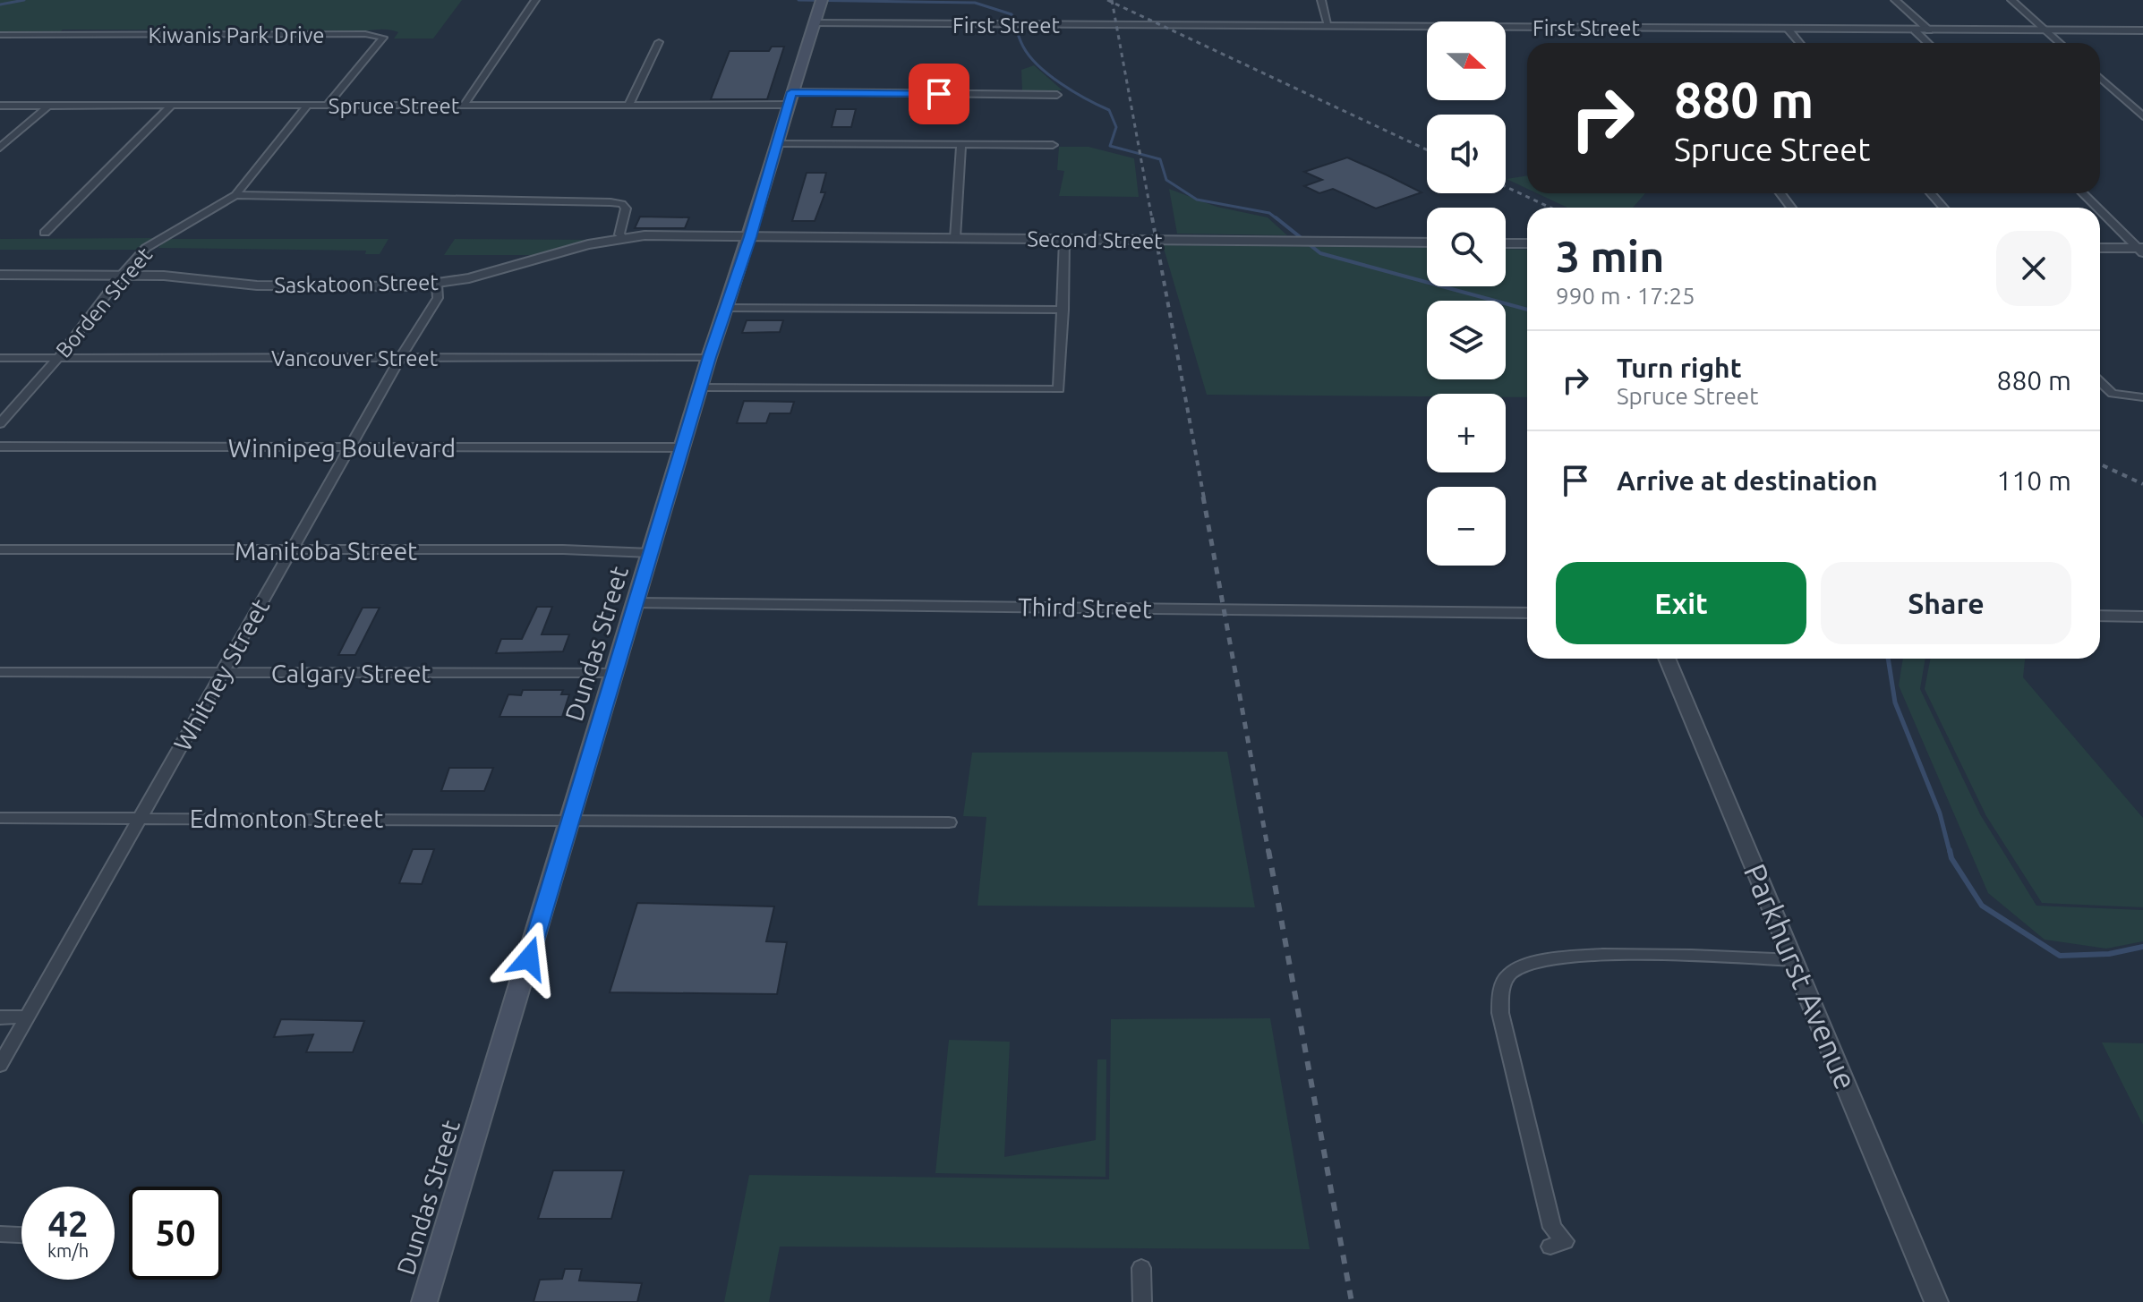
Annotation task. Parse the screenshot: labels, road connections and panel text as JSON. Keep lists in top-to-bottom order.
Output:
{
  "streets": {
    "main road": ["Dundas Street"],
    "street": [
      "First Street",
      "Kiwanis Park Drive",
      "Spruce Street",
      "Second Street",
      "Saskatoon Street",
      "Borden Street",
      "Vancouver Street",
      "Winnipeg Boulevard",
      "Manitoba Street",
      "Third Street",
      "Calgary Street",
      "Whitney Street",
      "Edmonton Street",
      "Parkhurst Avenue"
    ]
  },
  "crossings": [
    ["First Street", "Dundas Street"],
    ["Kiwanis Park Drive", "Spruce Street"],
    ["Spruce Street", "Borden Street"],
    ["Spruce Street", "Dundas Street"],
    ["Second Street", "Saskatoon Street"],
    ["Second Street", "Dundas Street"],
    ["Saskatoon Street", "Borden Street"],
    ["Saskatoon Street", "Dundas Street"],
    ["Saskatoon Street", "Whitney Street"],
    ["Borden Street", "Vancouver Street"],
    ["Vancouver Street", "Dundas Street"],
    ["Vancouver Street", "Whitney Street"],
    ["Winnipeg Boulevard", "Dundas Street"],
    ["Winnipeg Boulevard", "Whitney Street"],
    ["Manitoba Street", "Dundas Street"],
    ["Manitoba Street", "Whitney Street"],
    ["Third Street", "Dundas Street"],
    ["Dundas Street", "Calgary Street"],
    ["Dundas Street", "Edmonton Street"],
    ["Calgary Street", "Whitney Street"],
    ["Whitney Street", "Edmonton Street"]
  ],
  "north": "right",
  "page": {
    "map_buttons": ["+", "−"],
    "turn": ["880 m", "Spruce Street"],
    "heading": ["3 min", "990 m · 17:25"],
    "list": [
      {
        "name": "Turn right",
        "note": "Spruce Street",
        "value": "880 m"
      },
      {
        "name": "Arrive at destination",
        "value": "110 m"
      }
    ],
    "buttons": ["Exit", "Share"],
    "speed": "42 km/h",
    "limit": "50"
  }
}
